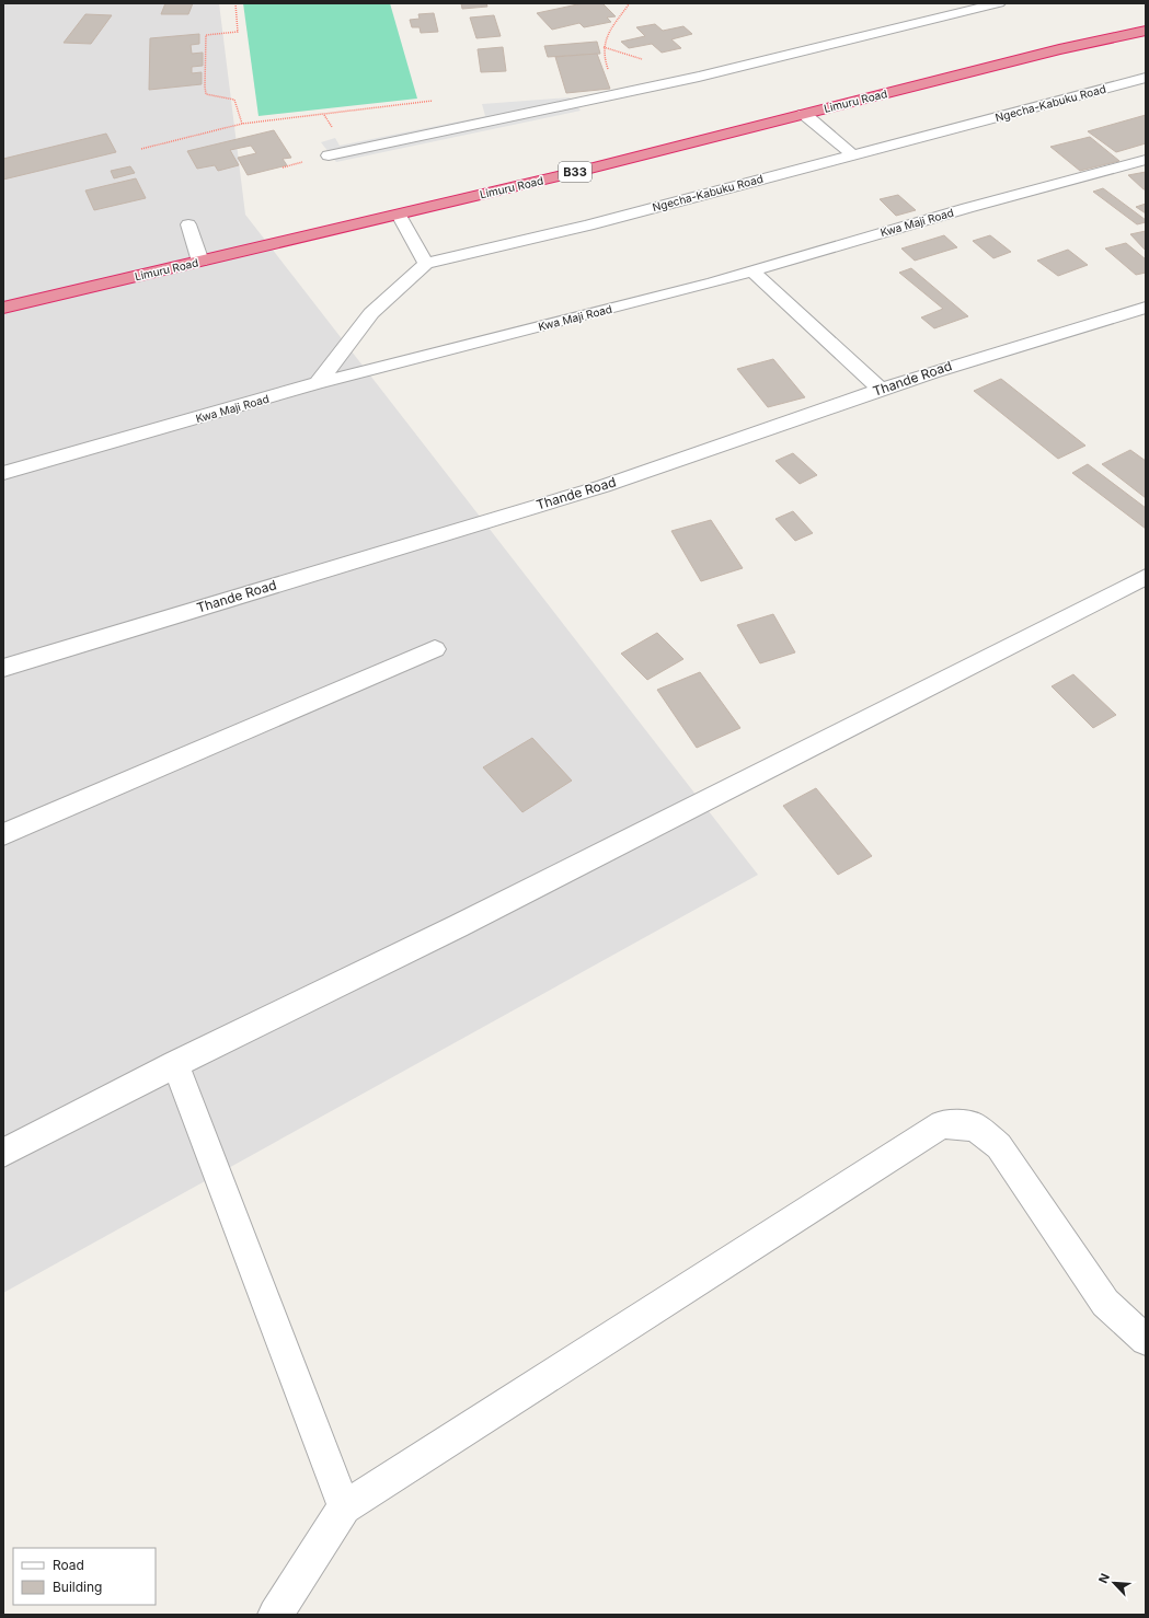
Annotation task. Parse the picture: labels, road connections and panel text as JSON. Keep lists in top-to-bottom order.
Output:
{
  "streets": {
    "highway": ["Limuru Road", "B33"],
    "street": ["Ngecha-Kabuku Road", "Kwa Maji Road", "Thande Road"]
  },
  "crossings": [
    ["Ngecha-Kabuku Road", "Kwa Maji Road"]
  ],
  "legend": ["Road", "Building"],
  "north": "top left"
}
